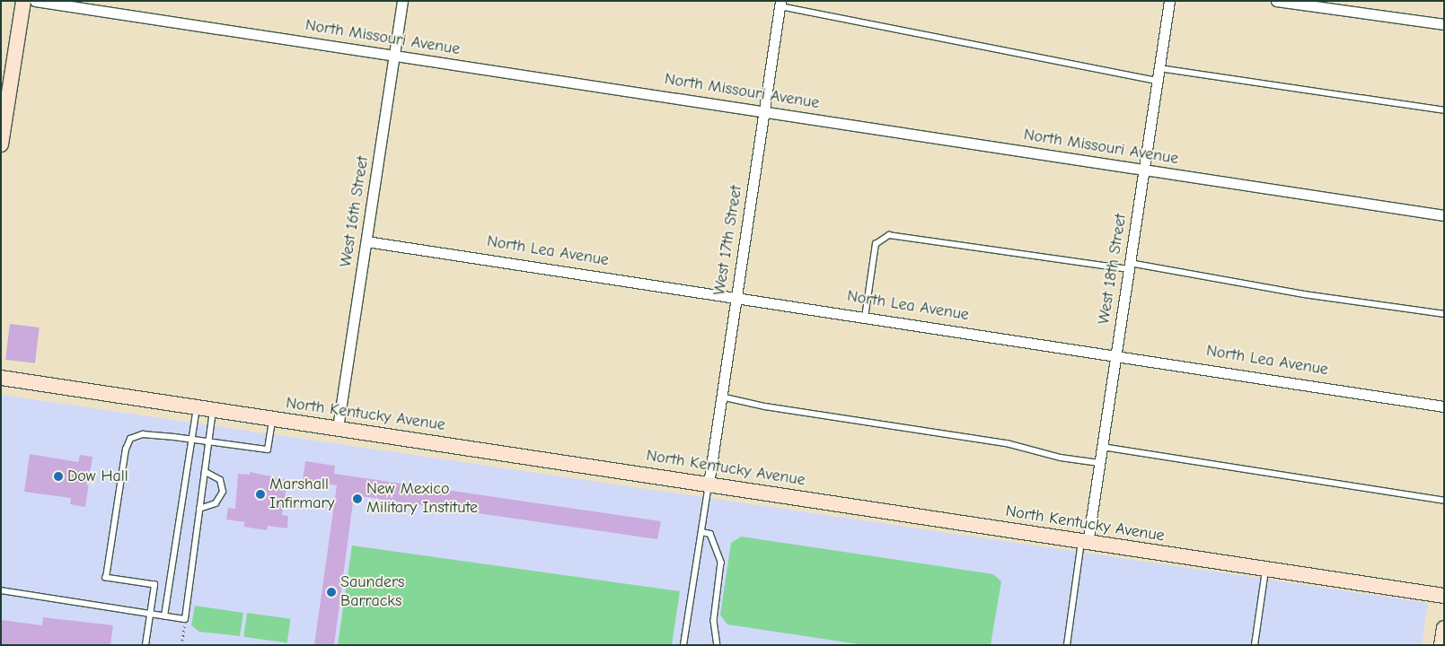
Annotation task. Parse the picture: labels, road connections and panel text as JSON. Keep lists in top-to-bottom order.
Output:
{
  "streets": {
    "street": [
      "North Missouri Avenue",
      "West 16th Street",
      "West 17th Street",
      "North Lea Avenue",
      "West 18th Street",
      "North Kentucky Avenue"
    ]
  },
  "crossings": [
    ["North Missouri Avenue", "West 16th Street"],
    ["North Missouri Avenue", "West 17th Street"],
    ["North Missouri Avenue", "West 18th Street"],
    ["West 16th Street", "North Lea Avenue"],
    ["West 16th Street", "North Kentucky Avenue"],
    ["West 17th Street", "North Lea Avenue"],
    ["West 17th Street", "North Kentucky Avenue"],
    ["North Lea Avenue", "West 18th Street"],
    ["West 18th Street", "North Kentucky Avenue"]
  ],
  "places": [
    "Dow Hall",
    "Marshall Infirmary",
    "New Mexico Military Institute",
    "Saunders Barracks"
  ]
}
